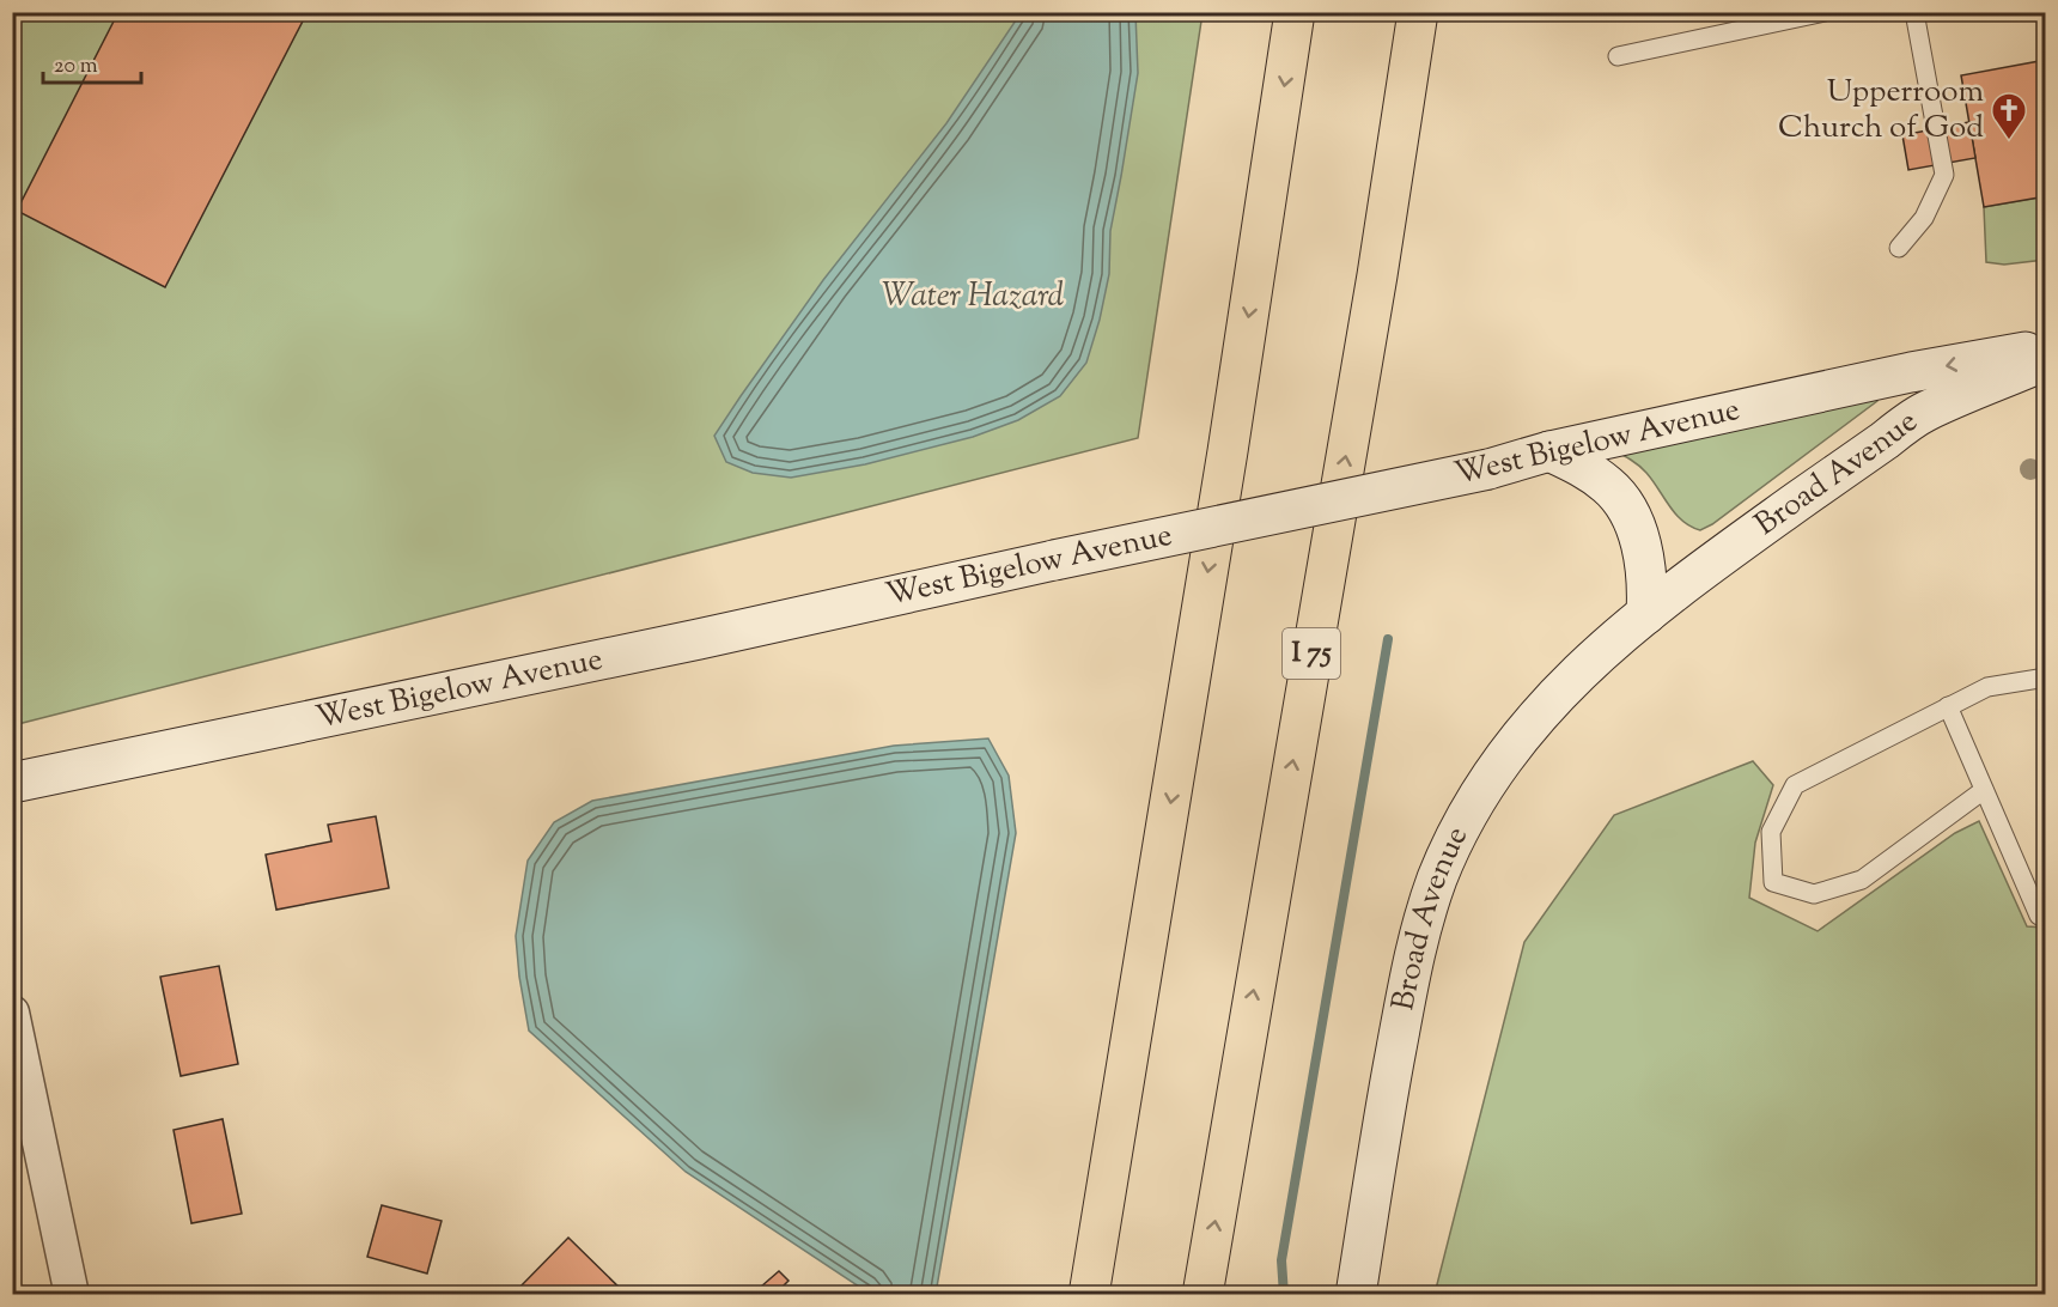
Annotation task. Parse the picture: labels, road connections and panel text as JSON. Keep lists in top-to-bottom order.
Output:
{
  "streets": {
    "highway": ["I 75"],
    "main road": ["West Bigelow Avenue", "Broad Avenue"]
  },
  "water": ["Water Hazard"],
  "places": {
    "church": ["Upperroom Church of God"]
  },
  "scale_bar": "20 m"
}
